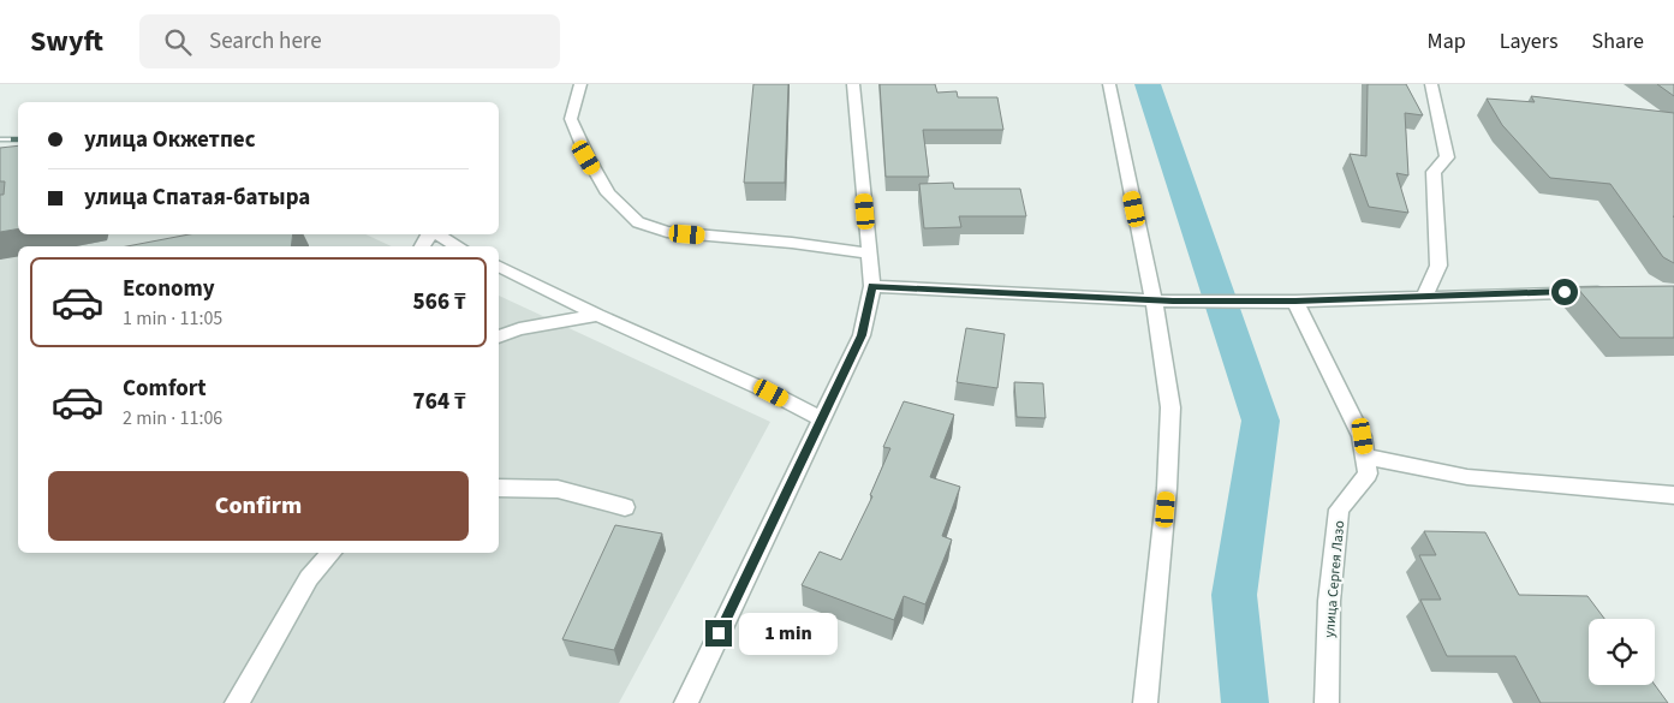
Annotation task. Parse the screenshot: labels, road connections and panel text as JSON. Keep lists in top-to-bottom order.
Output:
{
  "streets": {
    "street": ["улица Сергея Лазо"]
  },
  "page": {
    "header": "Swyft",
    "search": "Search here",
    "nav": ["Map", "Layers", "Share"],
    "banner": ["улица Окжетпес", "улица Спатая-батыра"],
    "list": [
      {
        "name": "Economy",
        "note": "1 min · 11:05",
        "value": "566 ₸"
      },
      {
        "name": "Comfort",
        "note": "2 min · 11:06",
        "value": "764 ₸"
      }
    ],
    "buttons": "Confirm",
    "bubble": "1 min"
  }
}
